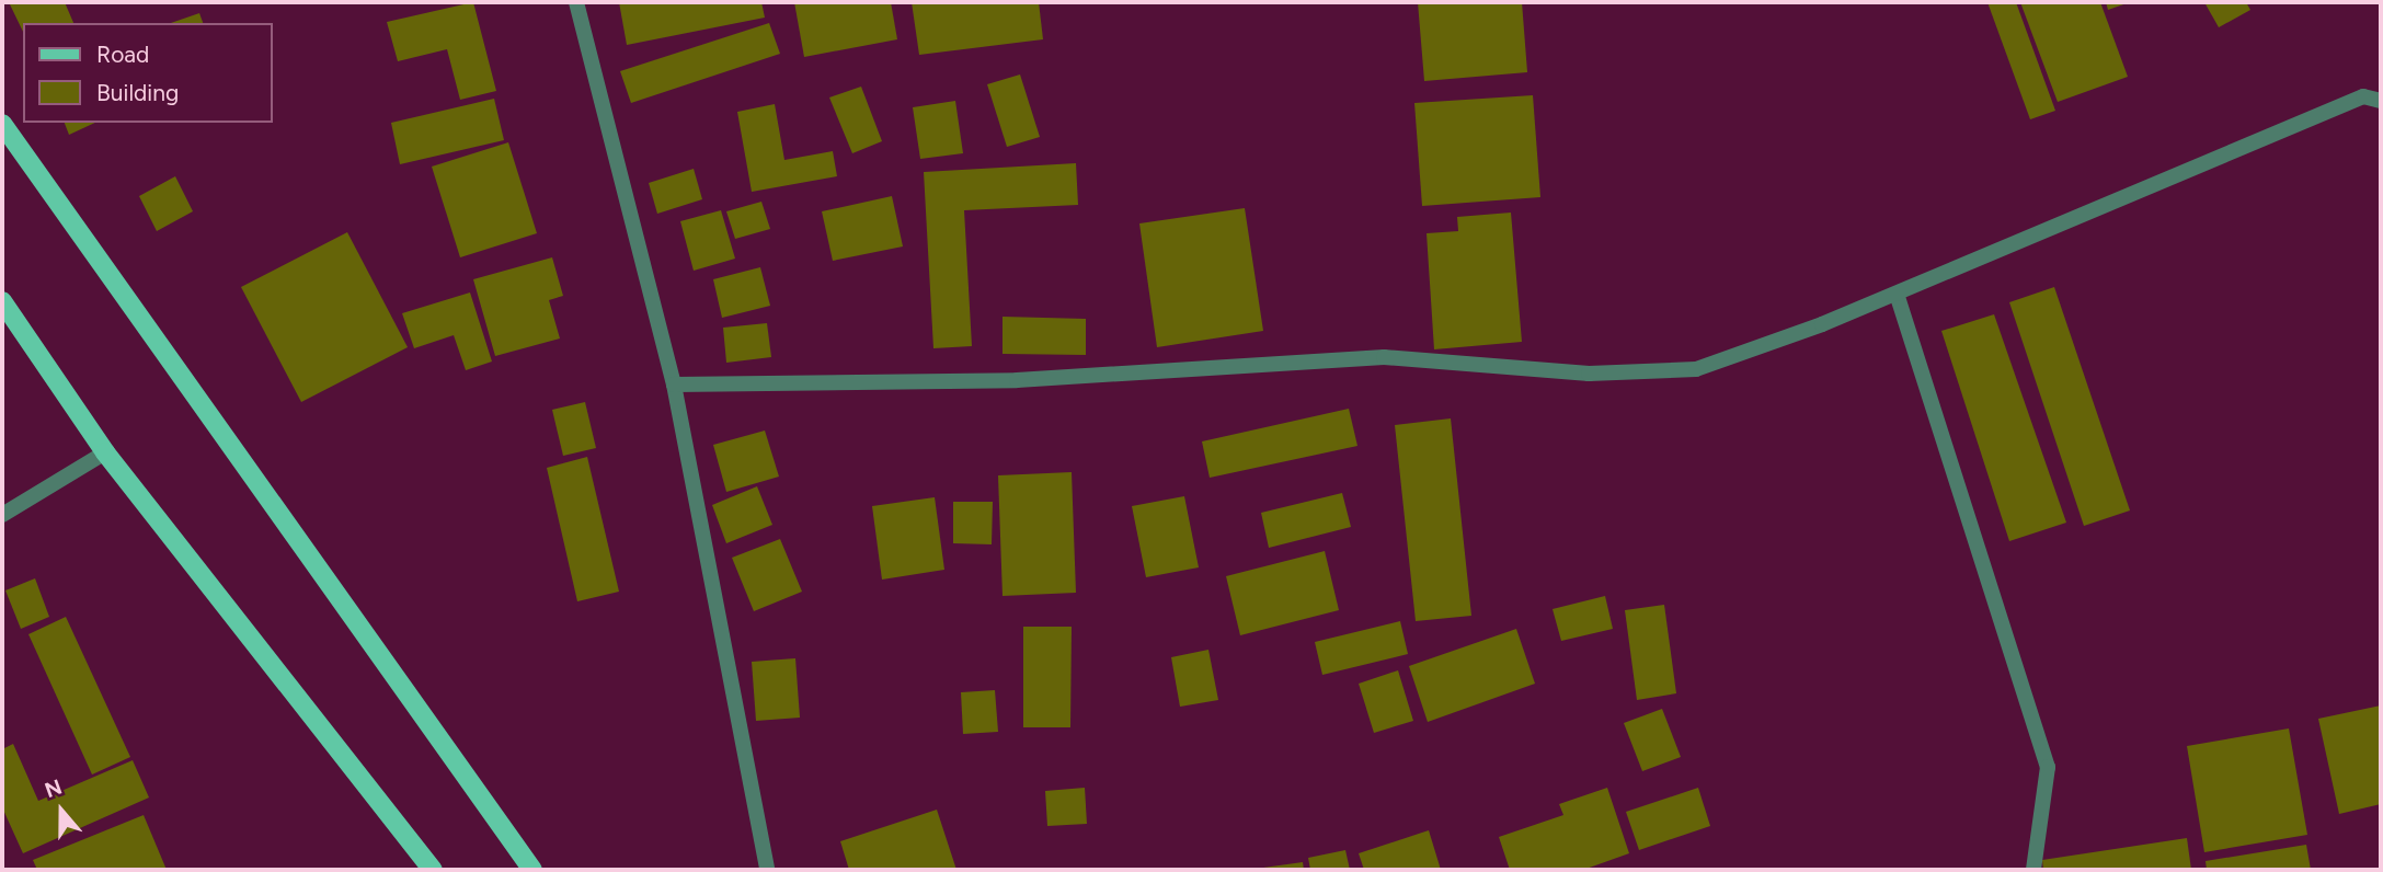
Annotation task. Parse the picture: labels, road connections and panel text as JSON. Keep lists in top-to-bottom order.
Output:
{
  "legend": ["Road", "Building"],
  "north": "top"
}
